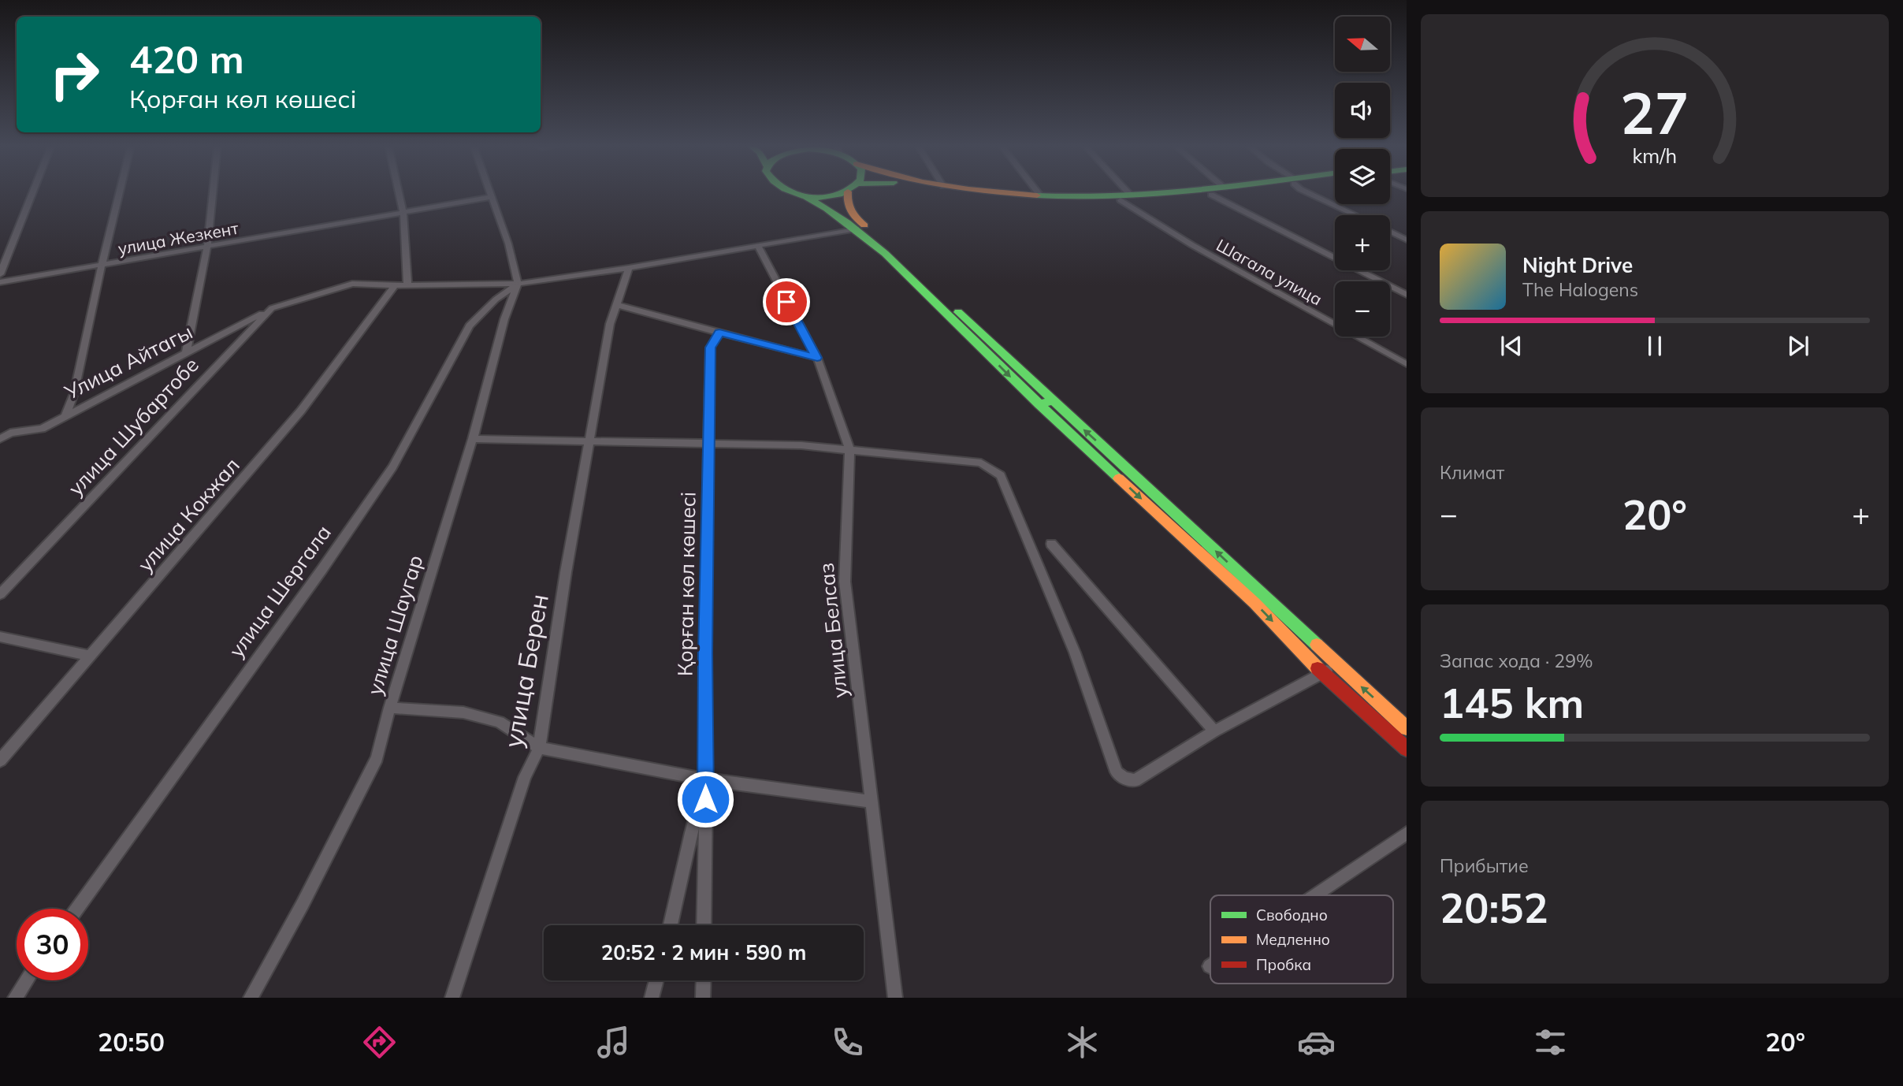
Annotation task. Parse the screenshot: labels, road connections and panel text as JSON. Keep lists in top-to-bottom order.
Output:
{
  "streets": {
    "street": [
      "улица Жезкент",
      "Шагала улица",
      "Улица Айтагы",
      "улица Шубартобе",
      "улица Кокжал",
      "Қорған көл көшесі",
      "улица Шергала",
      "улица Шаугар",
      "улица Белсаз",
      "улица Берен"
    ]
  },
  "crossings": [
    ["Улица Айтагы", "улица Шубартобе"],
    ["улица Шубартобе", "улица Кокжал"],
    ["улица Шубартобе", "улица Шергала"],
    ["улица Шубартобе", "улица Шаугар"],
    ["улица Шубартобе", "улица Белсаз"],
    ["улица Шубартобе", "улица Берен"],
    ["улица Шергала", "улица Шаугар"]
  ],
  "legend": ["Свободно", "Медленно", "Пробка"],
  "north": "left",
  "page": {
    "map_buttons": ["+", "−"],
    "turn": ["420 m", "Қорған көл көшесі"],
    "song": ["Night Drive", "The Halogens"],
    "tile": [
      "Климат",
      ["Запас хода · 29%", "145 km"],
      ["Прибытие", "20:52"]
    ],
    "heat": ["−", "20°", "+"],
    "limit": "30",
    "trip": "20:52 · 2 мин · 590 m",
    "tabs": ["20:50", "20°"],
    "gauge": ["27", "km/h"]
  }
}
